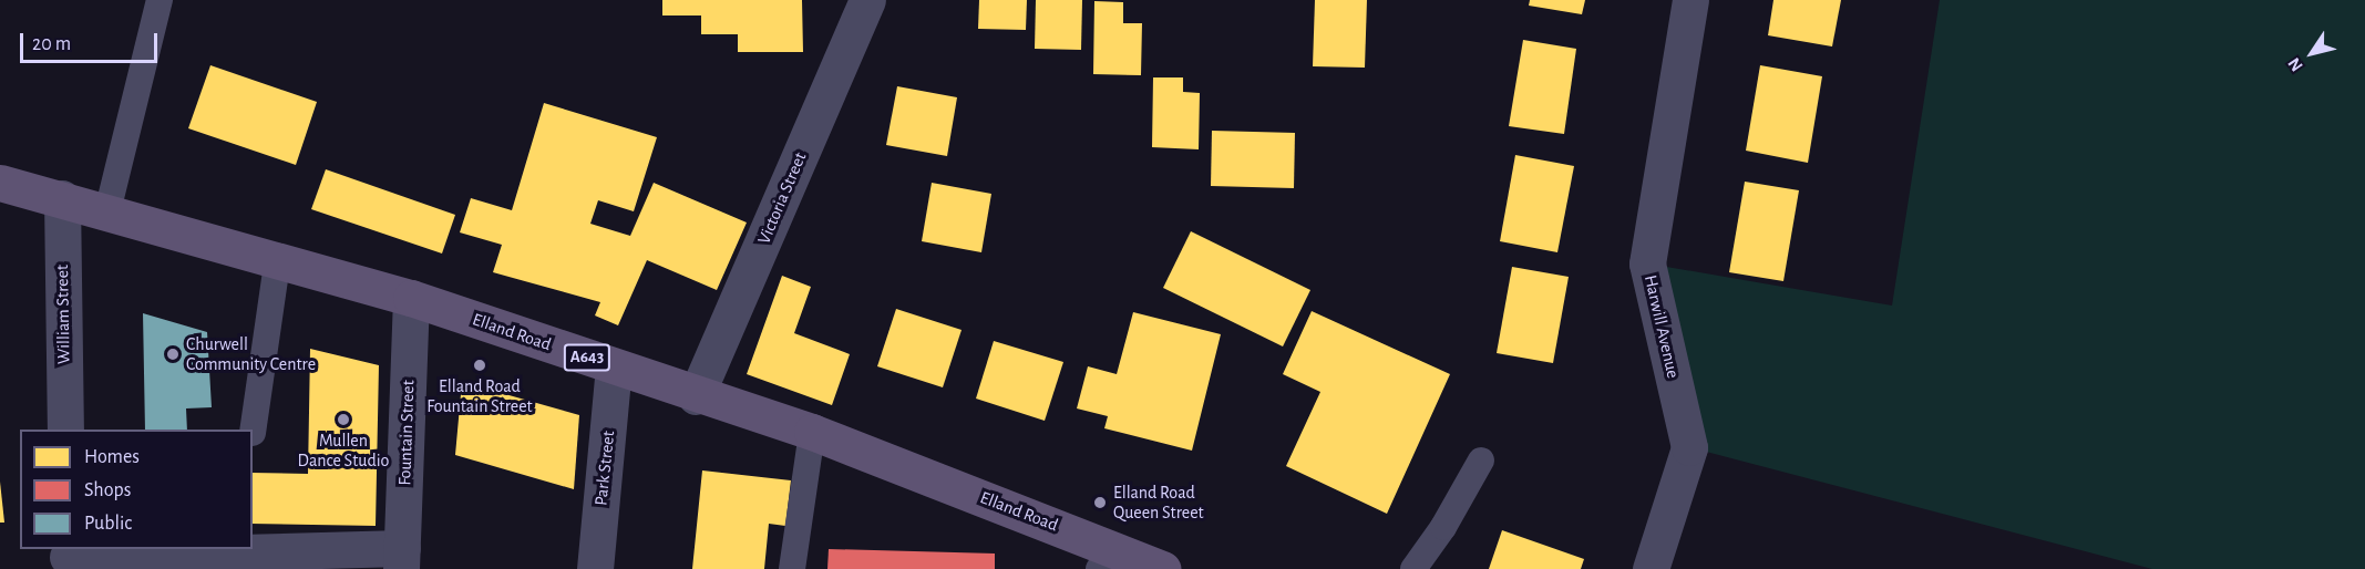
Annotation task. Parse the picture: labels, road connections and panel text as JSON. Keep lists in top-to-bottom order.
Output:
{
  "streets": {
    "main road": ["Elland Road", "A643"],
    "street": [
      "Victoria Street",
      "William Street",
      "Harwill Avenue",
      "Fountain Street",
      "Park Street"
    ]
  },
  "crossings": [
    ["Victoria Street", "Elland Road"],
    ["William Street", "Elland Road"],
    ["Elland Road", "Fountain Street"],
    ["Elland Road", "Park Street"]
  ],
  "places": [
    "Churwell Community Centre",
    "Elland Road Fountain Street",
    "Mullen Dance Studio",
    "Elland Road Queen Street"
  ],
  "legend": ["Homes", "Shops", "Public"],
  "scale_bar": "20 m",
  "north": "bottom left"
}
